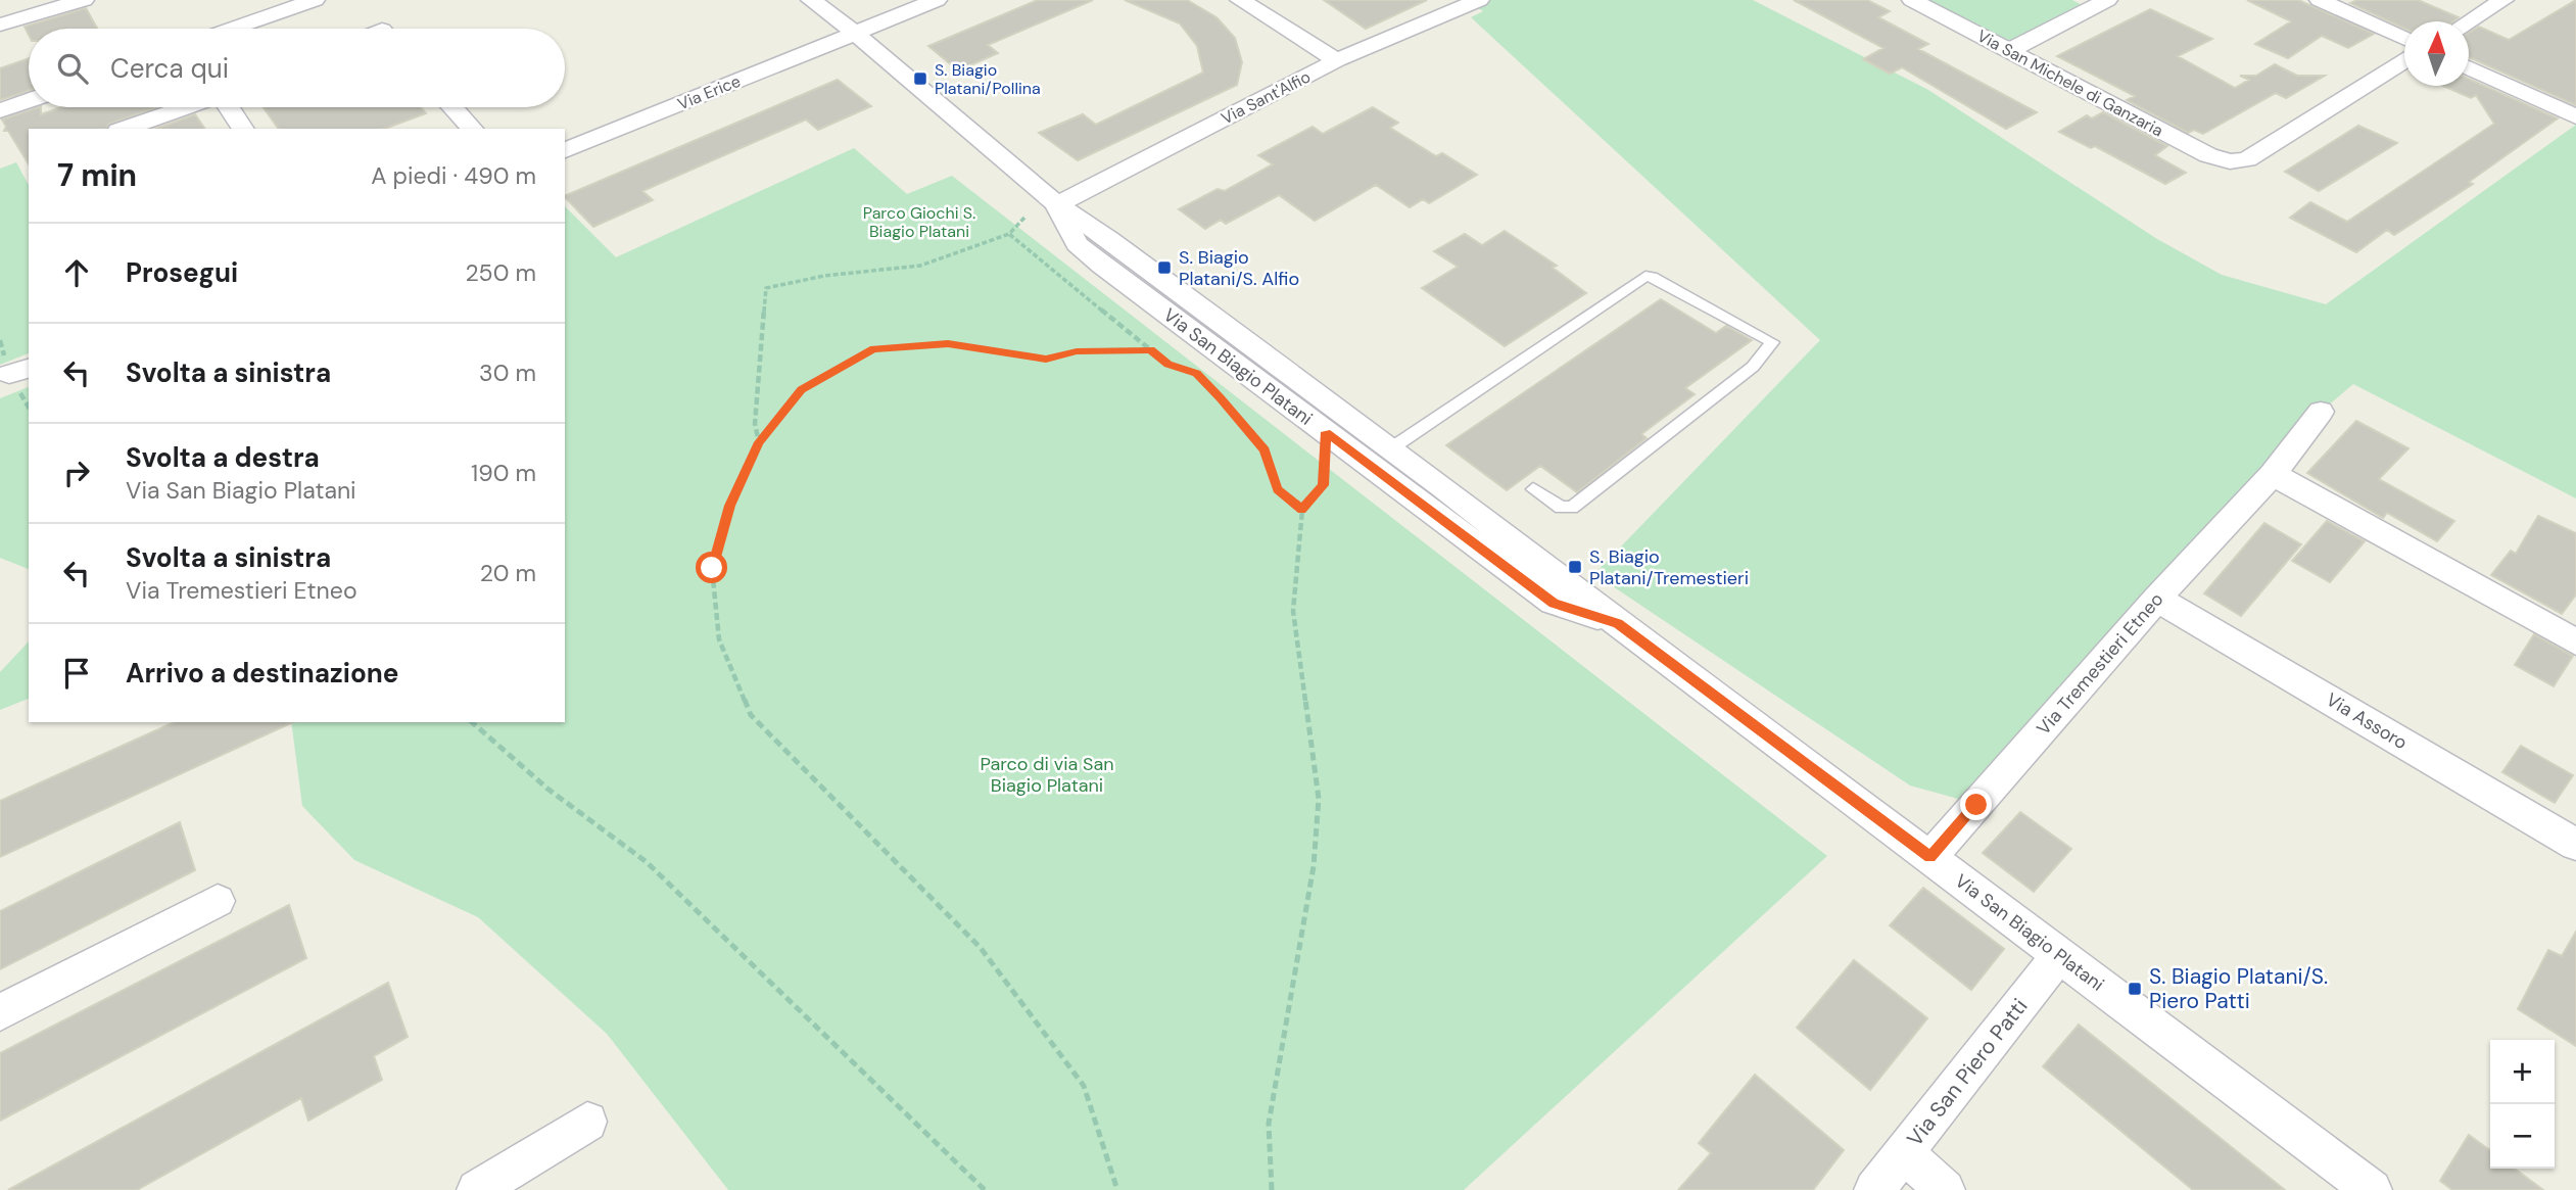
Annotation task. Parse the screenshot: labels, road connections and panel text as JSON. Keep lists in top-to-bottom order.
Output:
{
  "streets": {
    "street": [
      "Via San Michele di Ganzaria",
      "Via Erice",
      "Via Sant'Alfio",
      "Via San Biagio Platani",
      "Via Tremestieri Etneo",
      "Via Assoro",
      "Via San Piero Patti"
    ]
  },
  "crossings": [
    ["Via Erice", "Via San Biagio Platani"],
    ["Via Sant'Alfio", "Via San Biagio Platani"],
    ["Via San Biagio Platani", "Via Tremestieri Etneo"],
    ["Via San Biagio Platani", "Via San Piero Patti"],
    ["Via Tremestieri Etneo", "Via Assoro"]
  ],
  "parks": ["Parco Giochi S. Biagio Platani", "Parco di via San Biagio Platani"],
  "places": {
    "transit": [
      "S. Biagio Platani/Pollina",
      "S. Biagio Platani/S. Alfio",
      "S. Biagio Platani/Tremestieri",
      "S. Biagio Platani/S. Piero Patti"
    ]
  },
  "north": "top",
  "page": {
    "search": "Cerca qui",
    "heading": ["7 min", "A piedi · 490 m"],
    "list": [
      ["Prosegui", "250 m"],
      ["Svolta a sinistra", "30 m"],
      ["Svolta a destra", "Via San Biagio Platani", "190 m"],
      ["Svolta a sinistra", "Via Tremestieri Etneo", "20 m"],
      "Arrivo a destinazione"
    ],
    "map_buttons": ["+", "−"]
  }
}
